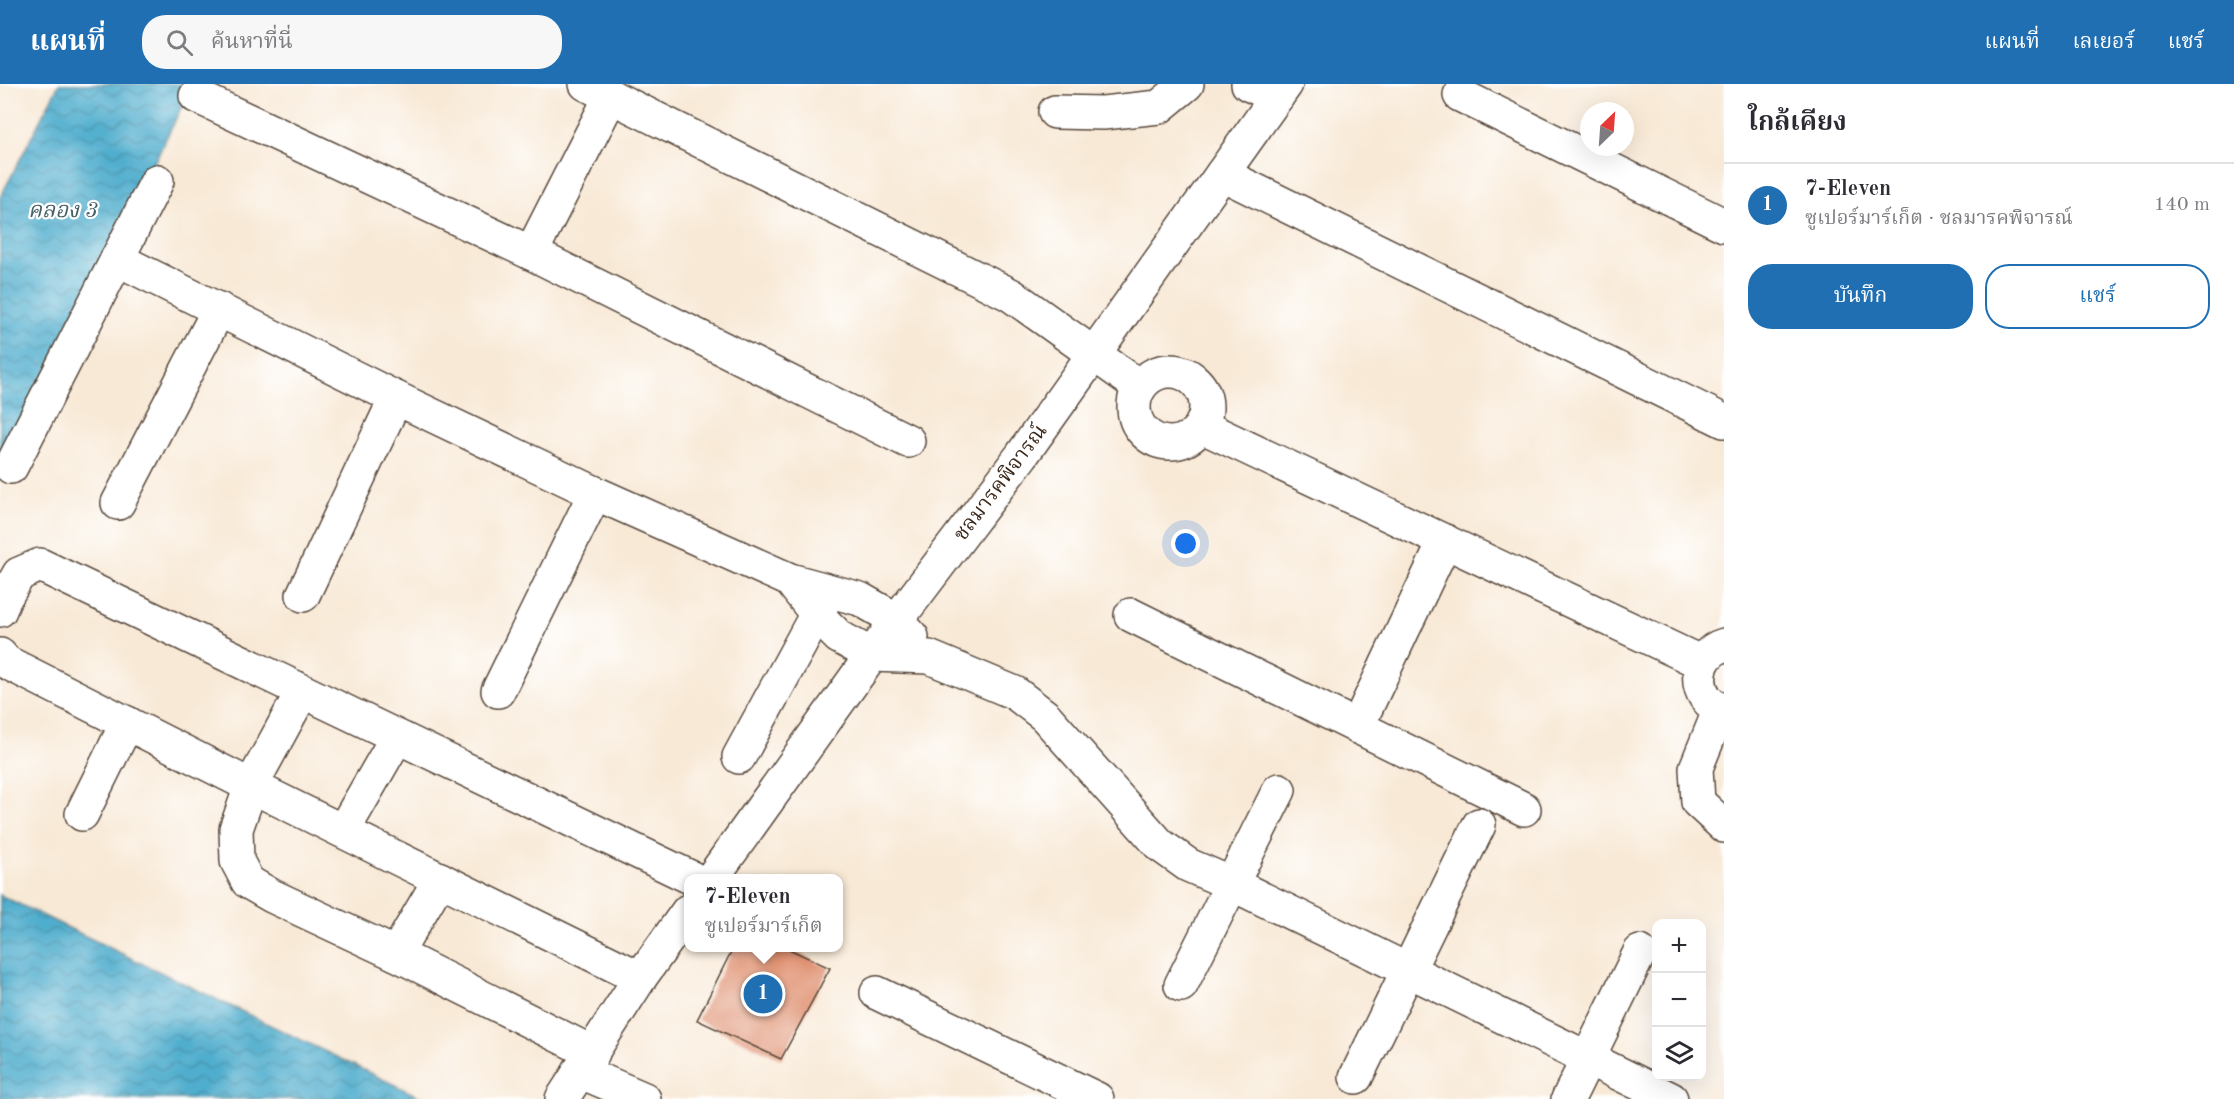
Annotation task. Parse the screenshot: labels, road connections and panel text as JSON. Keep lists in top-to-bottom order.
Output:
{
  "streets": {
    "street": ["ชลมารคพิจารณ์"]
  },
  "water": ["คลอง 3"],
  "north": "top right",
  "page": {
    "header": "แผนที่",
    "search": "ค้นหาที่นี่",
    "nav": ["แผนที่", "เลเยอร์", "แชร์"],
    "heading": "ใกล้เคียง",
    "list": [
      {
        "mark": "1",
        "name": "7-Eleven",
        "note": "ซูเปอร์มาร์เก็ต · ชลมารคพิจารณ์",
        "value": "140 m"
      }
    ],
    "buttons": ["บันทึก", "แชร์"],
    "popup": ["7-Eleven", "ซูเปอร์มาร์เก็ต"],
    "map_buttons": ["+", "−"],
    "pins": "1"
  }
}
